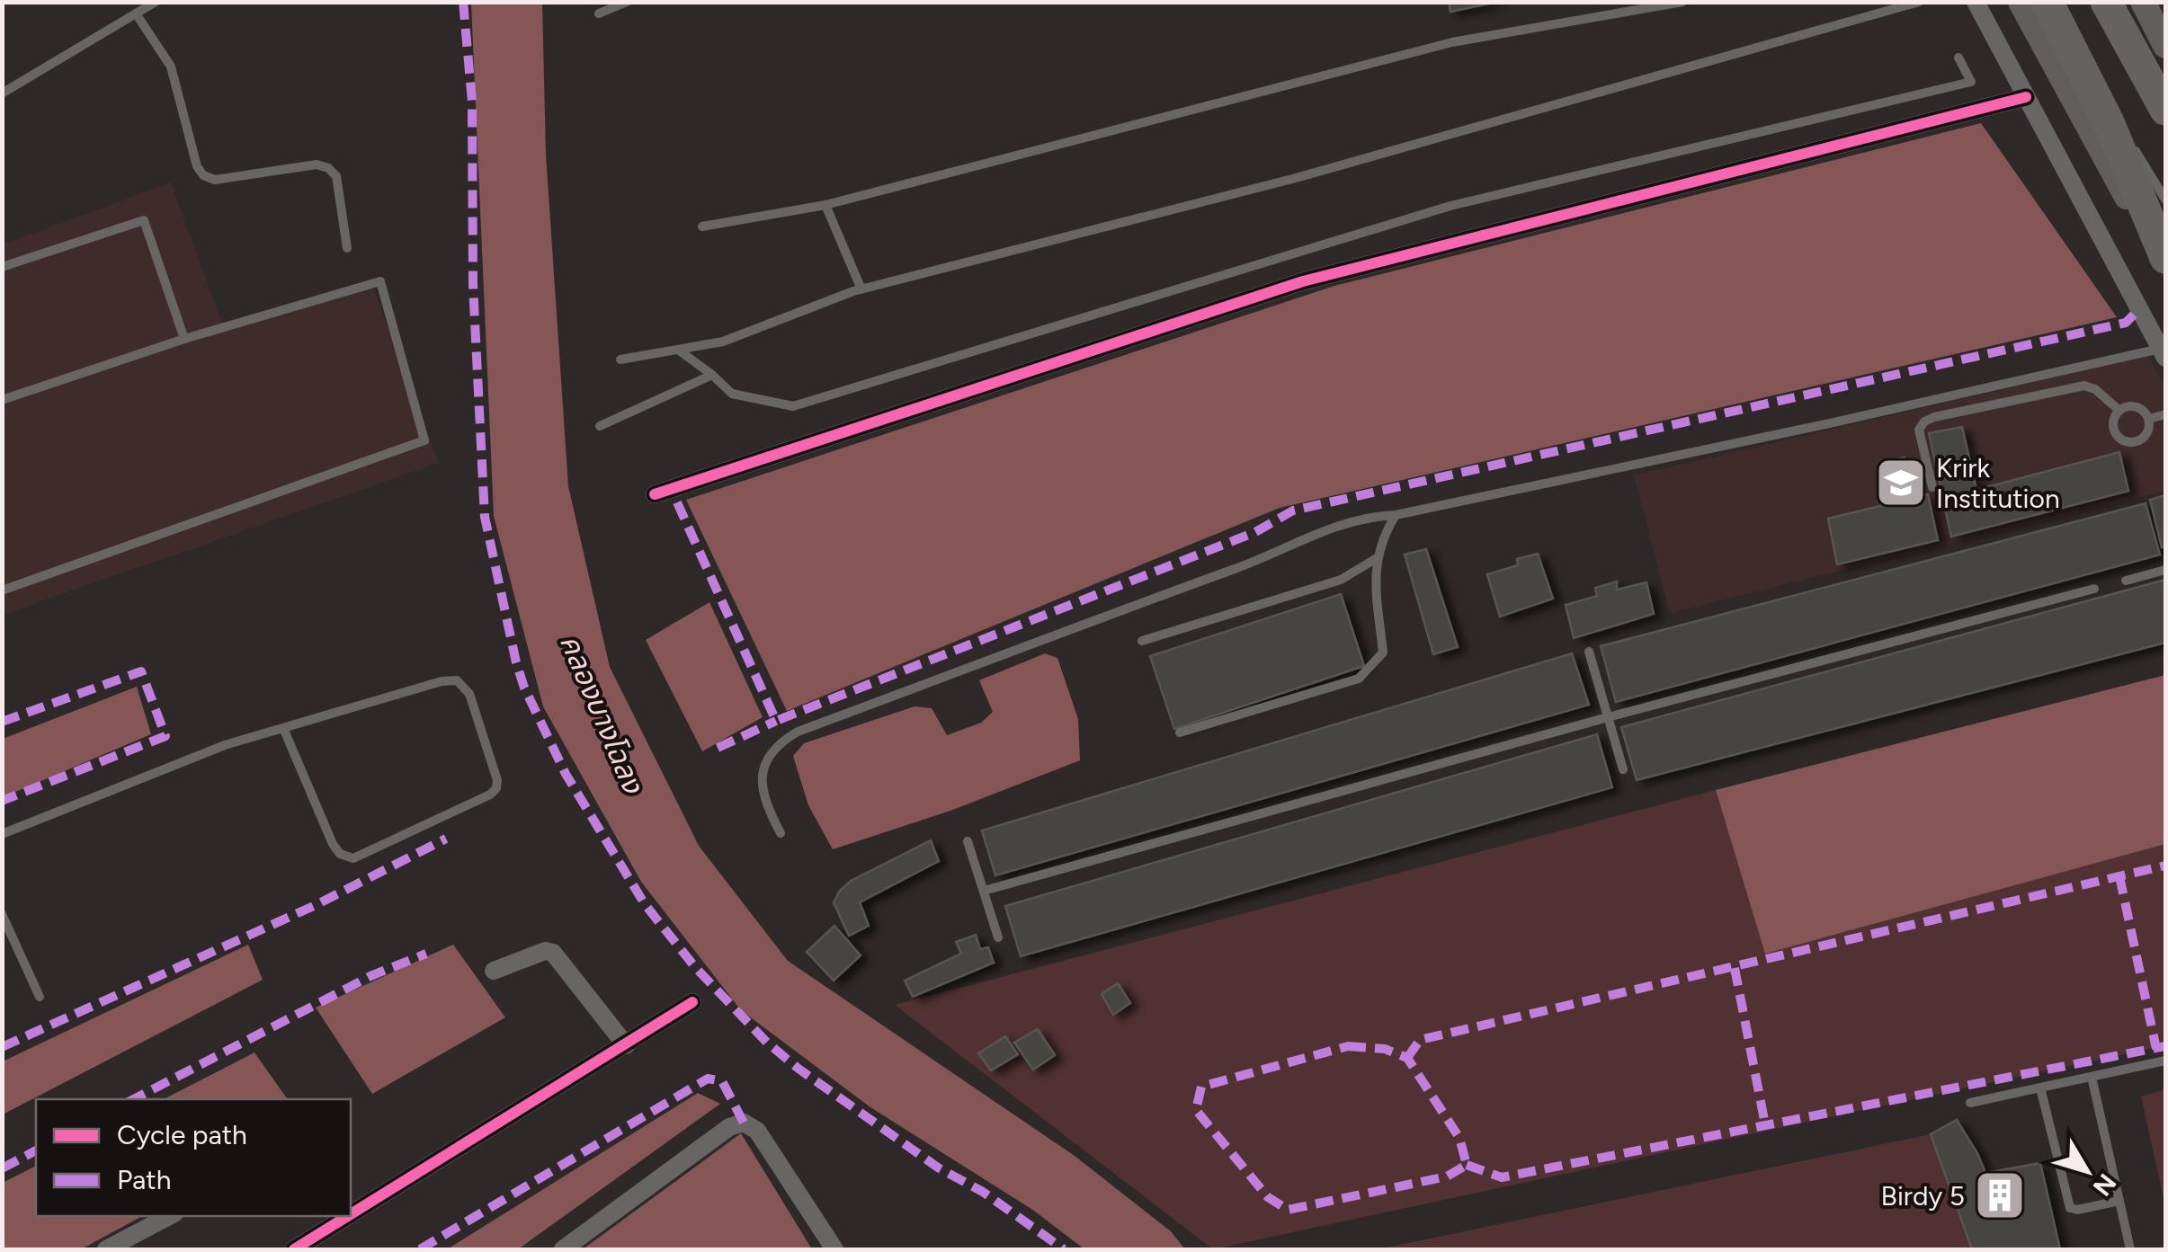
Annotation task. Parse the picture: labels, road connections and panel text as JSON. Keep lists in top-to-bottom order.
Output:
{
  "water": ["คลองบางโฉลง"],
  "places": {
    "school or university": ["Krirk Institution"],
    "building": ["Birdy 5"]
  },
  "legend": ["Cycle path", "Path"],
  "north": "bottom right"
}
